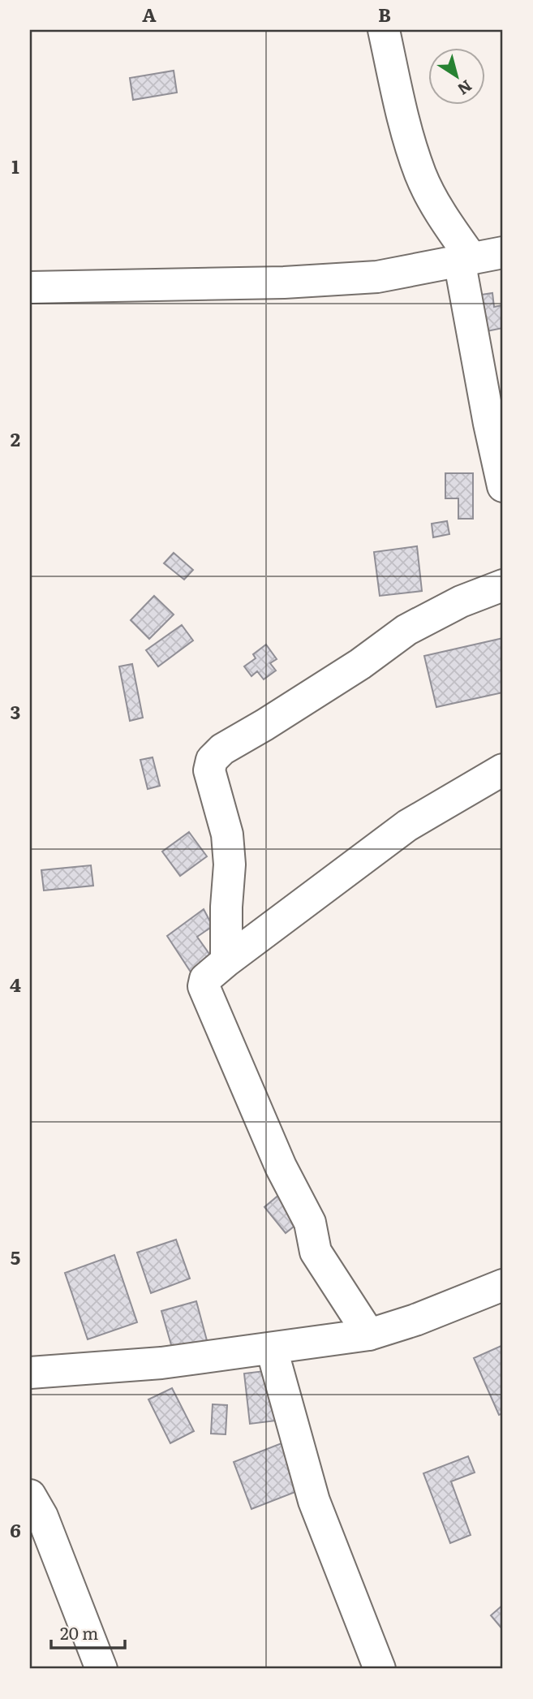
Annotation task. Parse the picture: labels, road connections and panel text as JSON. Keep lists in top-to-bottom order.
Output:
{
  "scale_bar": "20 m",
  "north": "bottom right",
  "grid": {
    "columns": ["A", "B"],
    "rows": [
      "1",
      "2",
      "3",
      "4",
      "5",
      "6"
    ]
  }
}
